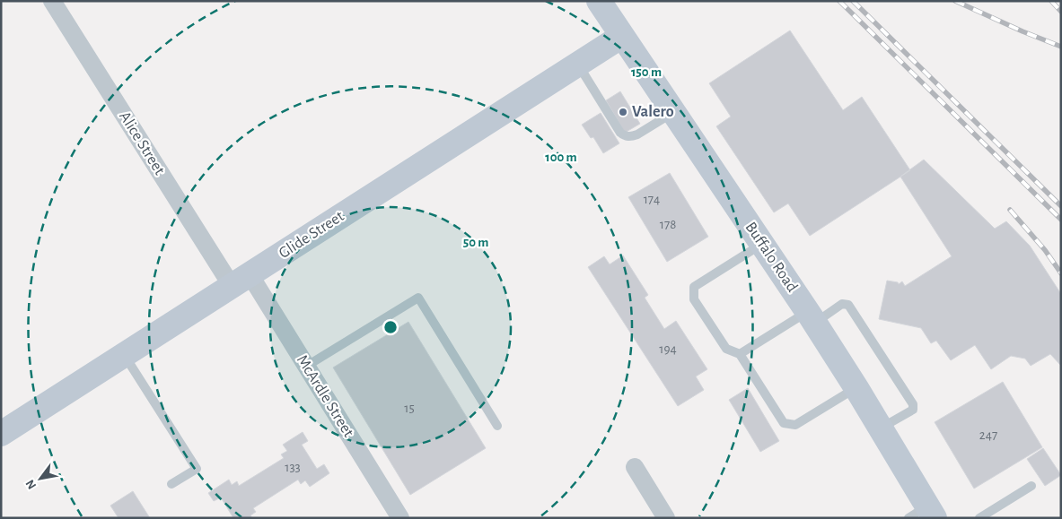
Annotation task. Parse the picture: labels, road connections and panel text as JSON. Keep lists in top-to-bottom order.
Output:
{
  "streets": {
    "street": [
      "Alice Street",
      "Glide Street",
      "Buffalo Road",
      "McArdle Street"
    ]
  },
  "crossings": [
    ["Alice Street", "Glide Street"],
    ["Alice Street", "McArdle Street"],
    ["Glide Street", "Buffalo Road"],
    ["Glide Street", "McArdle Street"]
  ],
  "places": ["Valero"],
  "house_numbers": [
    "174",
    "178",
    "194",
    "15",
    "247",
    "133"
  ],
  "north": "bottom left",
  "rings": ["150 m", "100 m", "50 m"]
}
